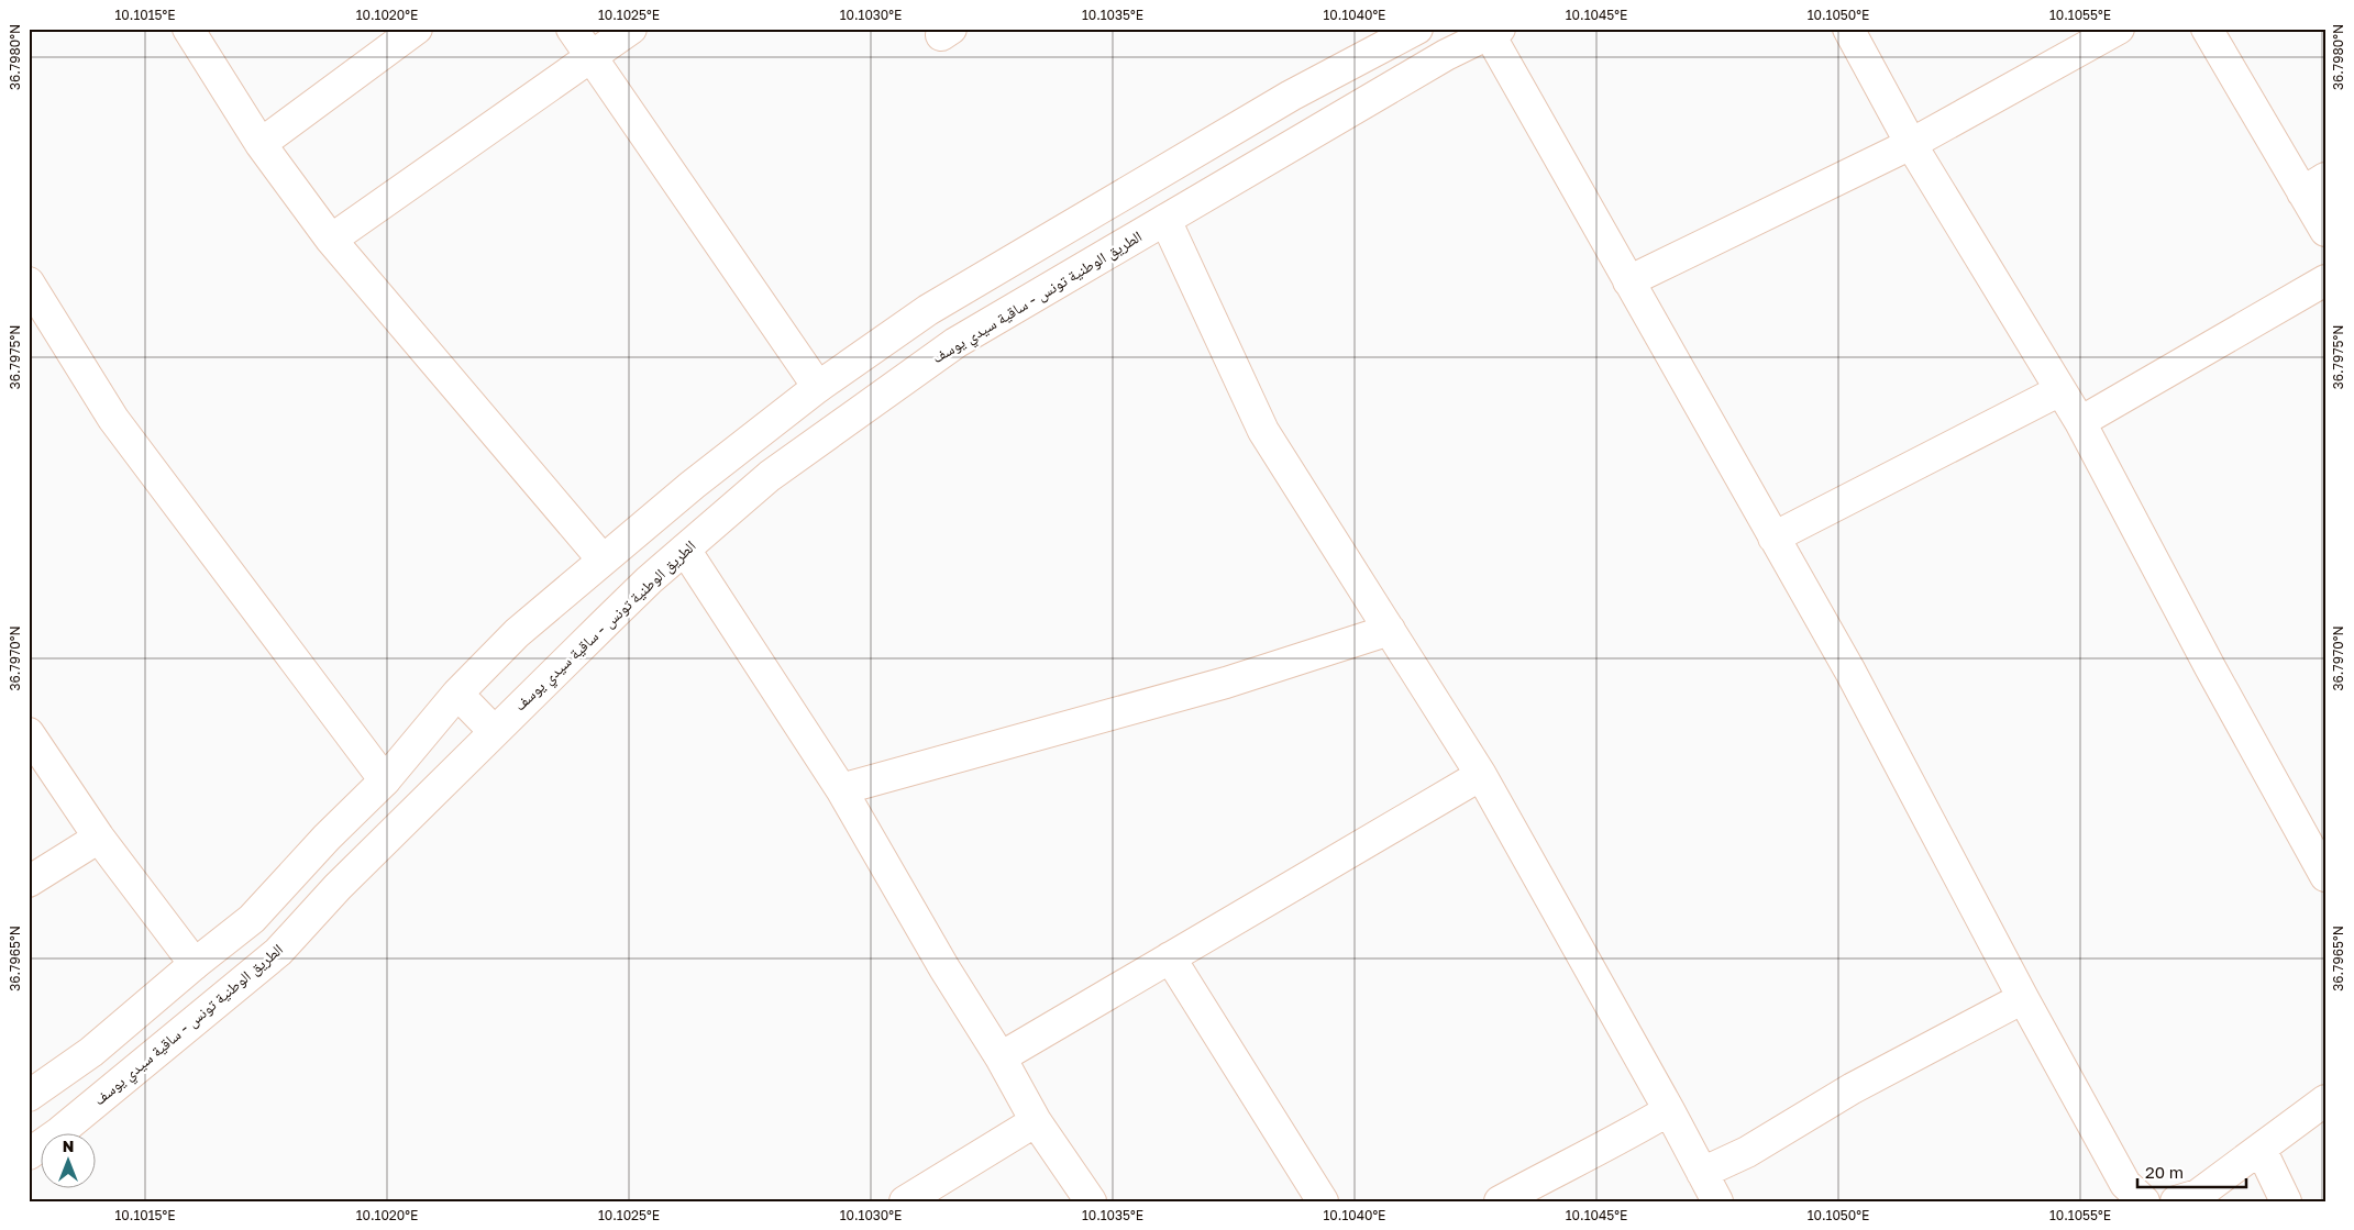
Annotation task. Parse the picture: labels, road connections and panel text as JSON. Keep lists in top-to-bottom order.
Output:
{
  "streets": {
    "main road": ["الطريق الوطنية تونس - ساقية سيدي يوسف"]
  },
  "scale_bar": "20 m",
  "north": "top",
  "coordinates": [
    "10.1015°E",
    "10.1020°E",
    "10.1025°E",
    "10.1030°E",
    "10.1035°E",
    "10.1040°E",
    "10.1045°E",
    "10.1050°E",
    "10.1055°E",
    "36.7980°N",
    "36.7975°N",
    "36.7970°N",
    "36.7965°N"
  ]
}
